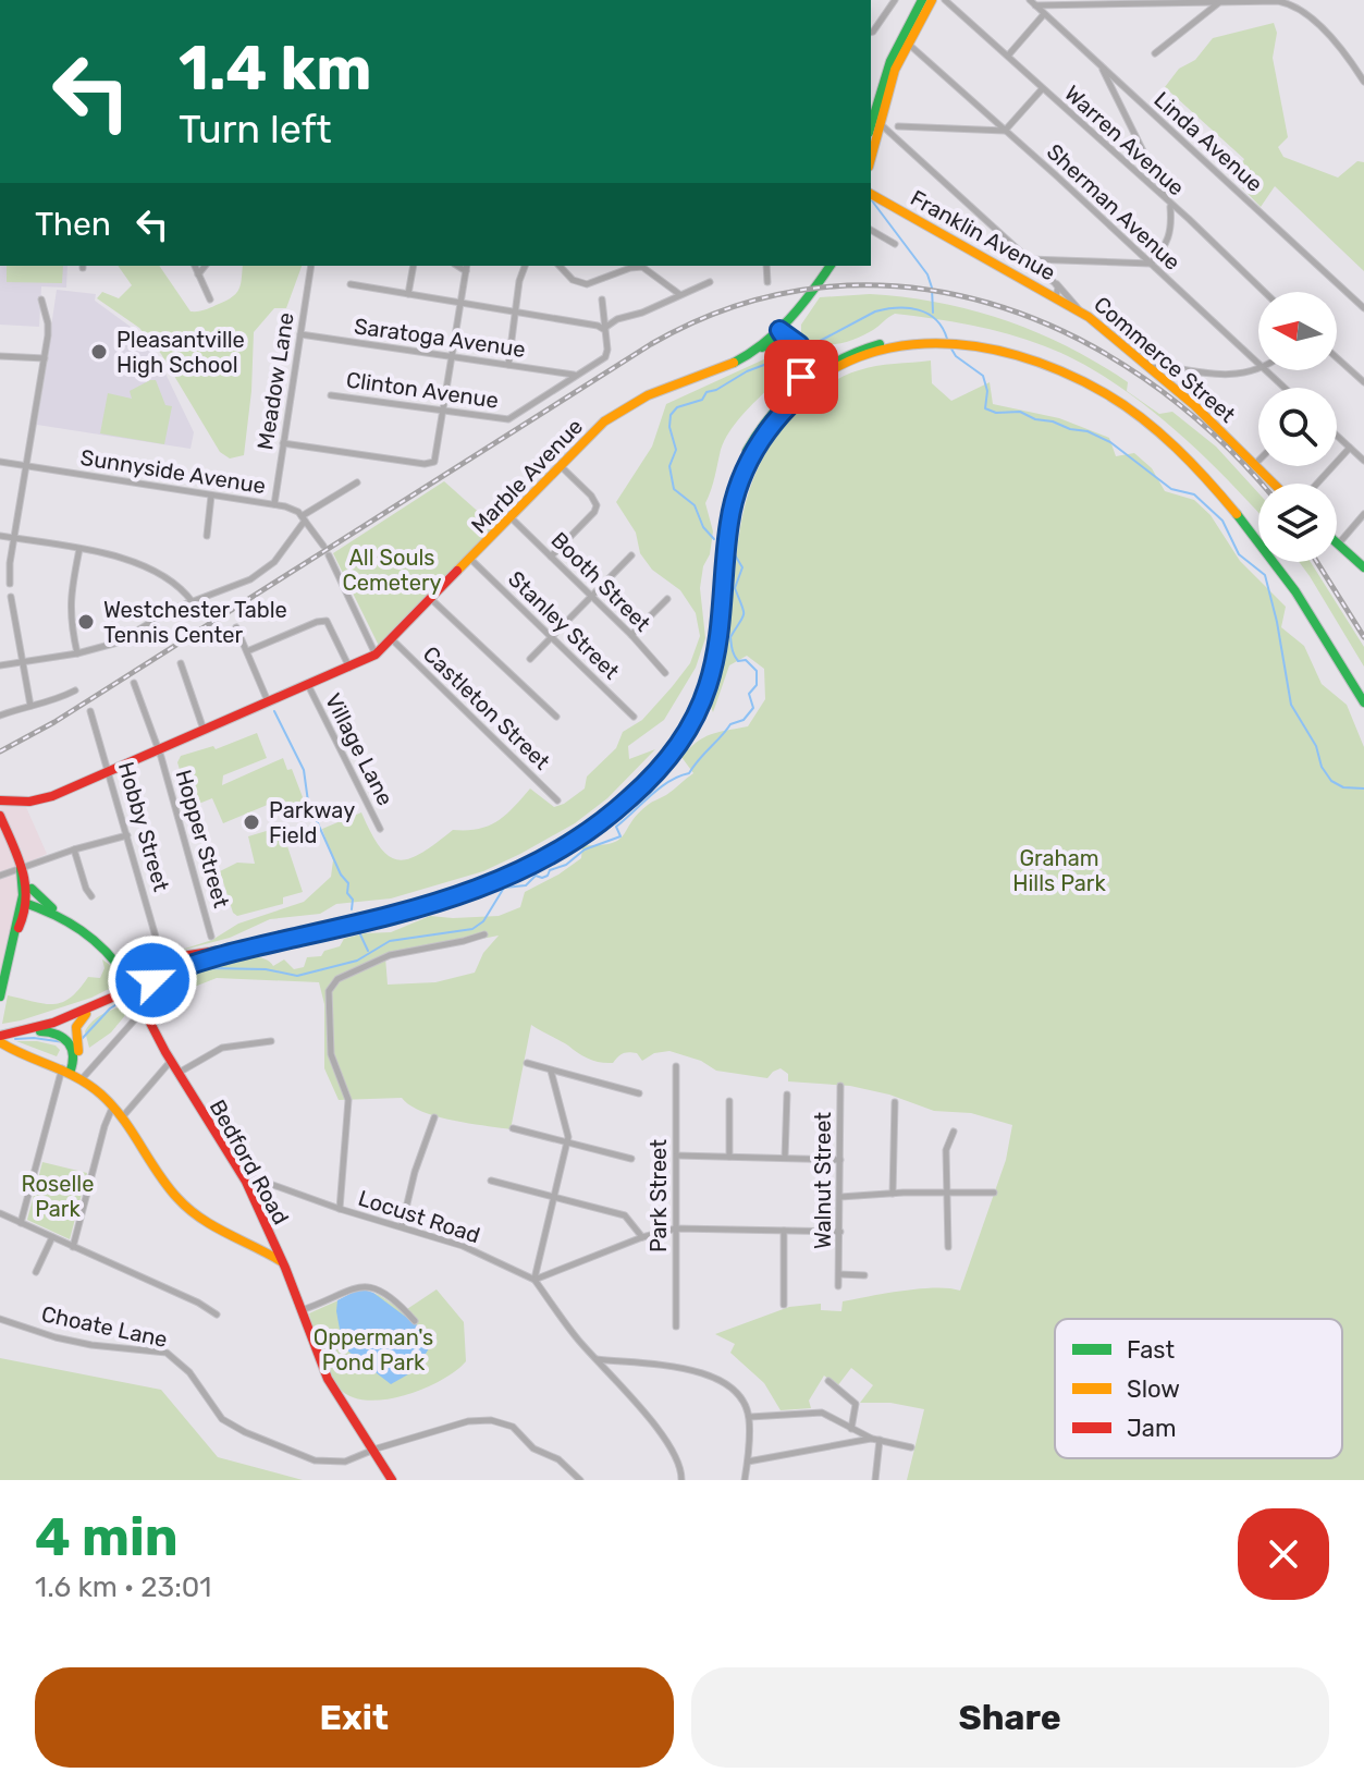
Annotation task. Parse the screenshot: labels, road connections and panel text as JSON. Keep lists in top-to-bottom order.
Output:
{
  "streets": {
    "main road": [
      "Franklin Avenue",
      "Commerce Street",
      "Marble Avenue",
      "Bedford Road"
    ],
    "street": [
      "Warren Avenue",
      "Linda Avenue",
      "Sherman Avenue",
      "Saratoga Avenue",
      "Meadow Lane",
      "Clinton Avenue",
      "Sunnyside Avenue",
      "Booth Street",
      "Stanley Street",
      "Castleton Street",
      "Village Lane",
      "Hobby Street",
      "Hopper Street",
      "Walnut Street",
      "Park Street",
      "Locust Road",
      "Choate Lane"
    ]
  },
  "crossings": [
    ["Franklin Avenue", "Commerce Street"],
    ["Saratoga Avenue", "Meadow Lane"],
    ["Saratoga Avenue", "Clinton Avenue"],
    ["Meadow Lane", "Sunnyside Avenue"],
    ["Marble Avenue", "Booth Street"],
    ["Marble Avenue", "Stanley Street"],
    ["Marble Avenue", "Castleton Street"],
    ["Marble Avenue", "Village Lane"],
    ["Marble Avenue", "Hobby Street"],
    ["Marble Avenue", "Hopper Street"],
    ["Bedford Road", "Locust Road"],
    ["Bedford Road", "Choate Lane"]
  ],
  "parks": [
    "All Souls Cemetery",
    "Graham Hills Park",
    "Roselle Park",
    "Opperman's Pond Park"
  ],
  "places": ["Pleasantville High School", "Westchester Table Tennis Center", "Parkway Field"],
  "legend": ["Fast", "Slow", "Jam"],
  "north": "left",
  "page": {
    "turn": ["1.4 km", "Turn left"],
    "then": "Then",
    "heading": ["4 min", "1.6 km · 23:01"],
    "buttons": ["Exit", "Share"]
  }
}
